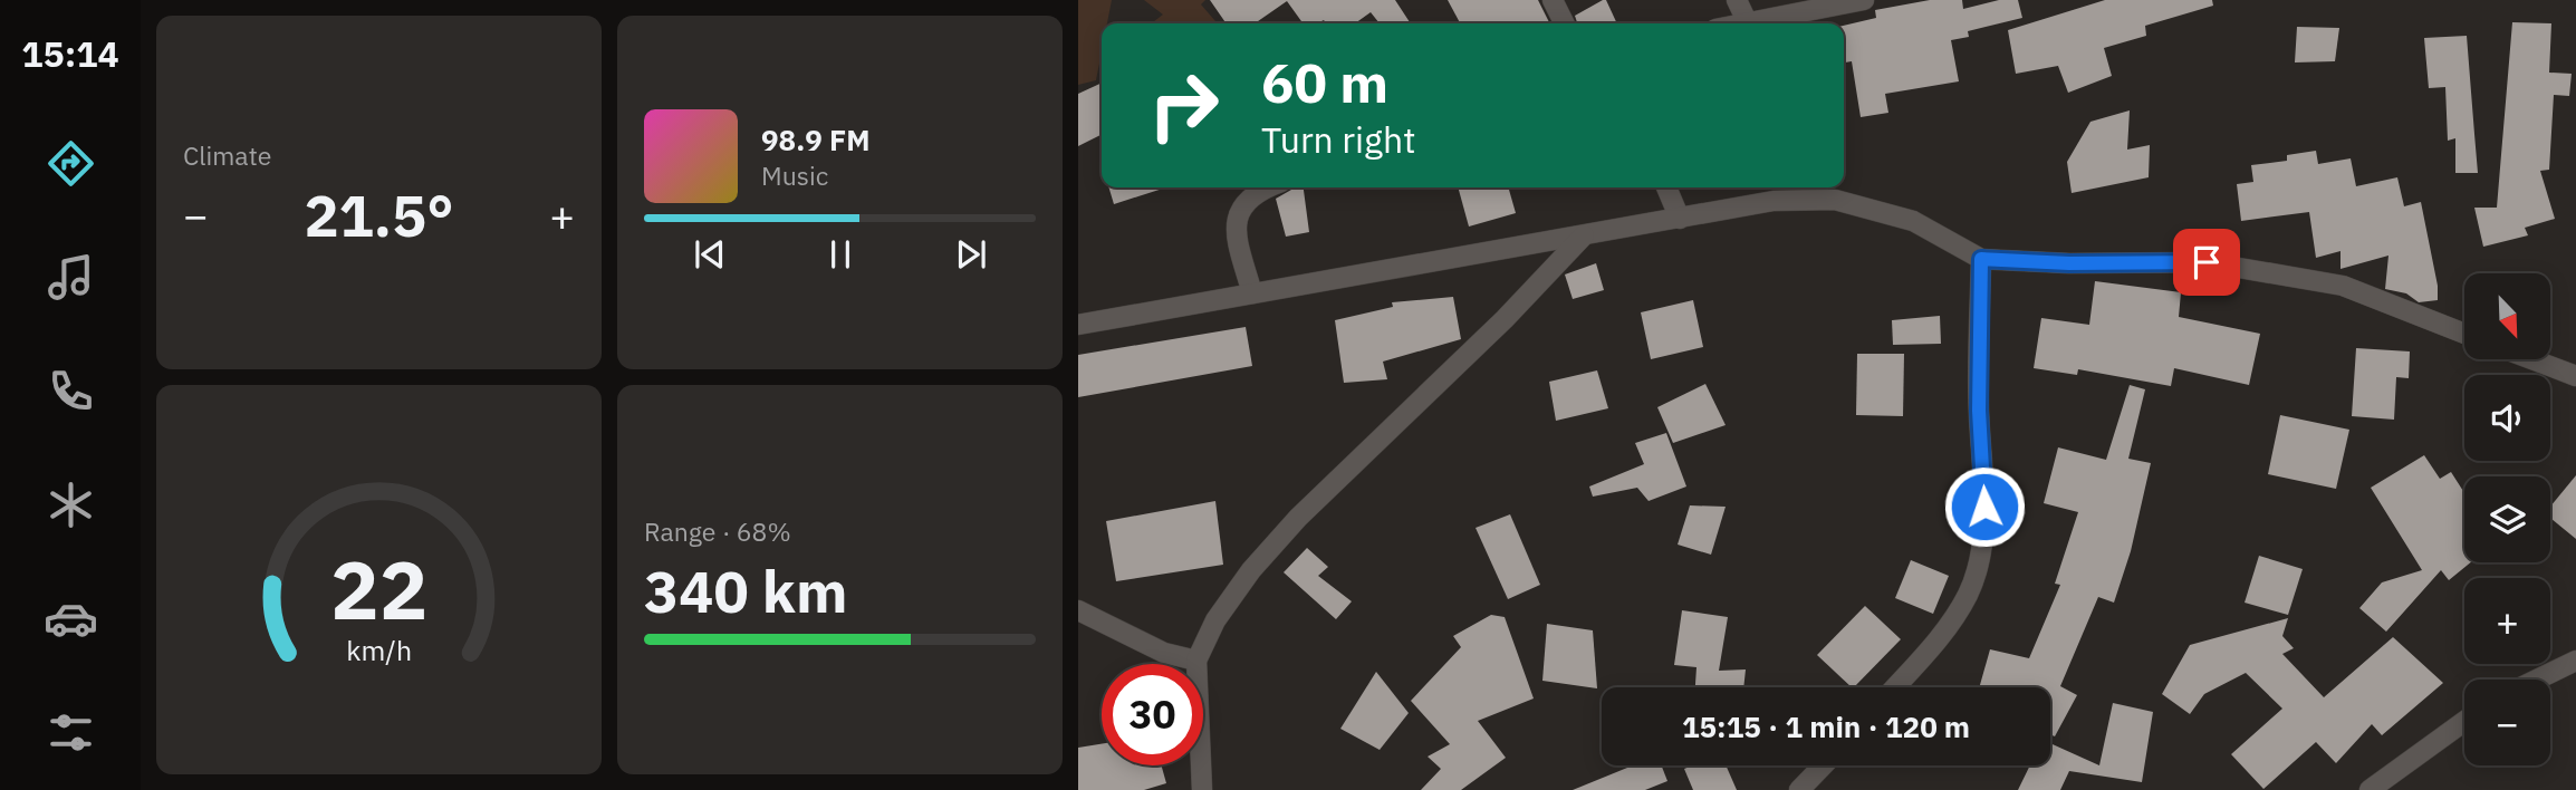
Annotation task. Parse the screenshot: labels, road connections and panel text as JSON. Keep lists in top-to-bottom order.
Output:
{
  "north": "bottom right",
  "page": {
    "tabs": "15:14",
    "tile": [
      "Climate",
      ["Range · 68%", "340 km"]
    ],
    "turn": ["60 m", "Turn right"],
    "song": ["98.9 FM", "Music"],
    "heat": ["−", "21.5°", "+"],
    "map_buttons": ["+", "−"],
    "limit": "30",
    "trip": "15:15 · 1 min · 120 m",
    "gauge": ["22", "km/h"]
  }
}
